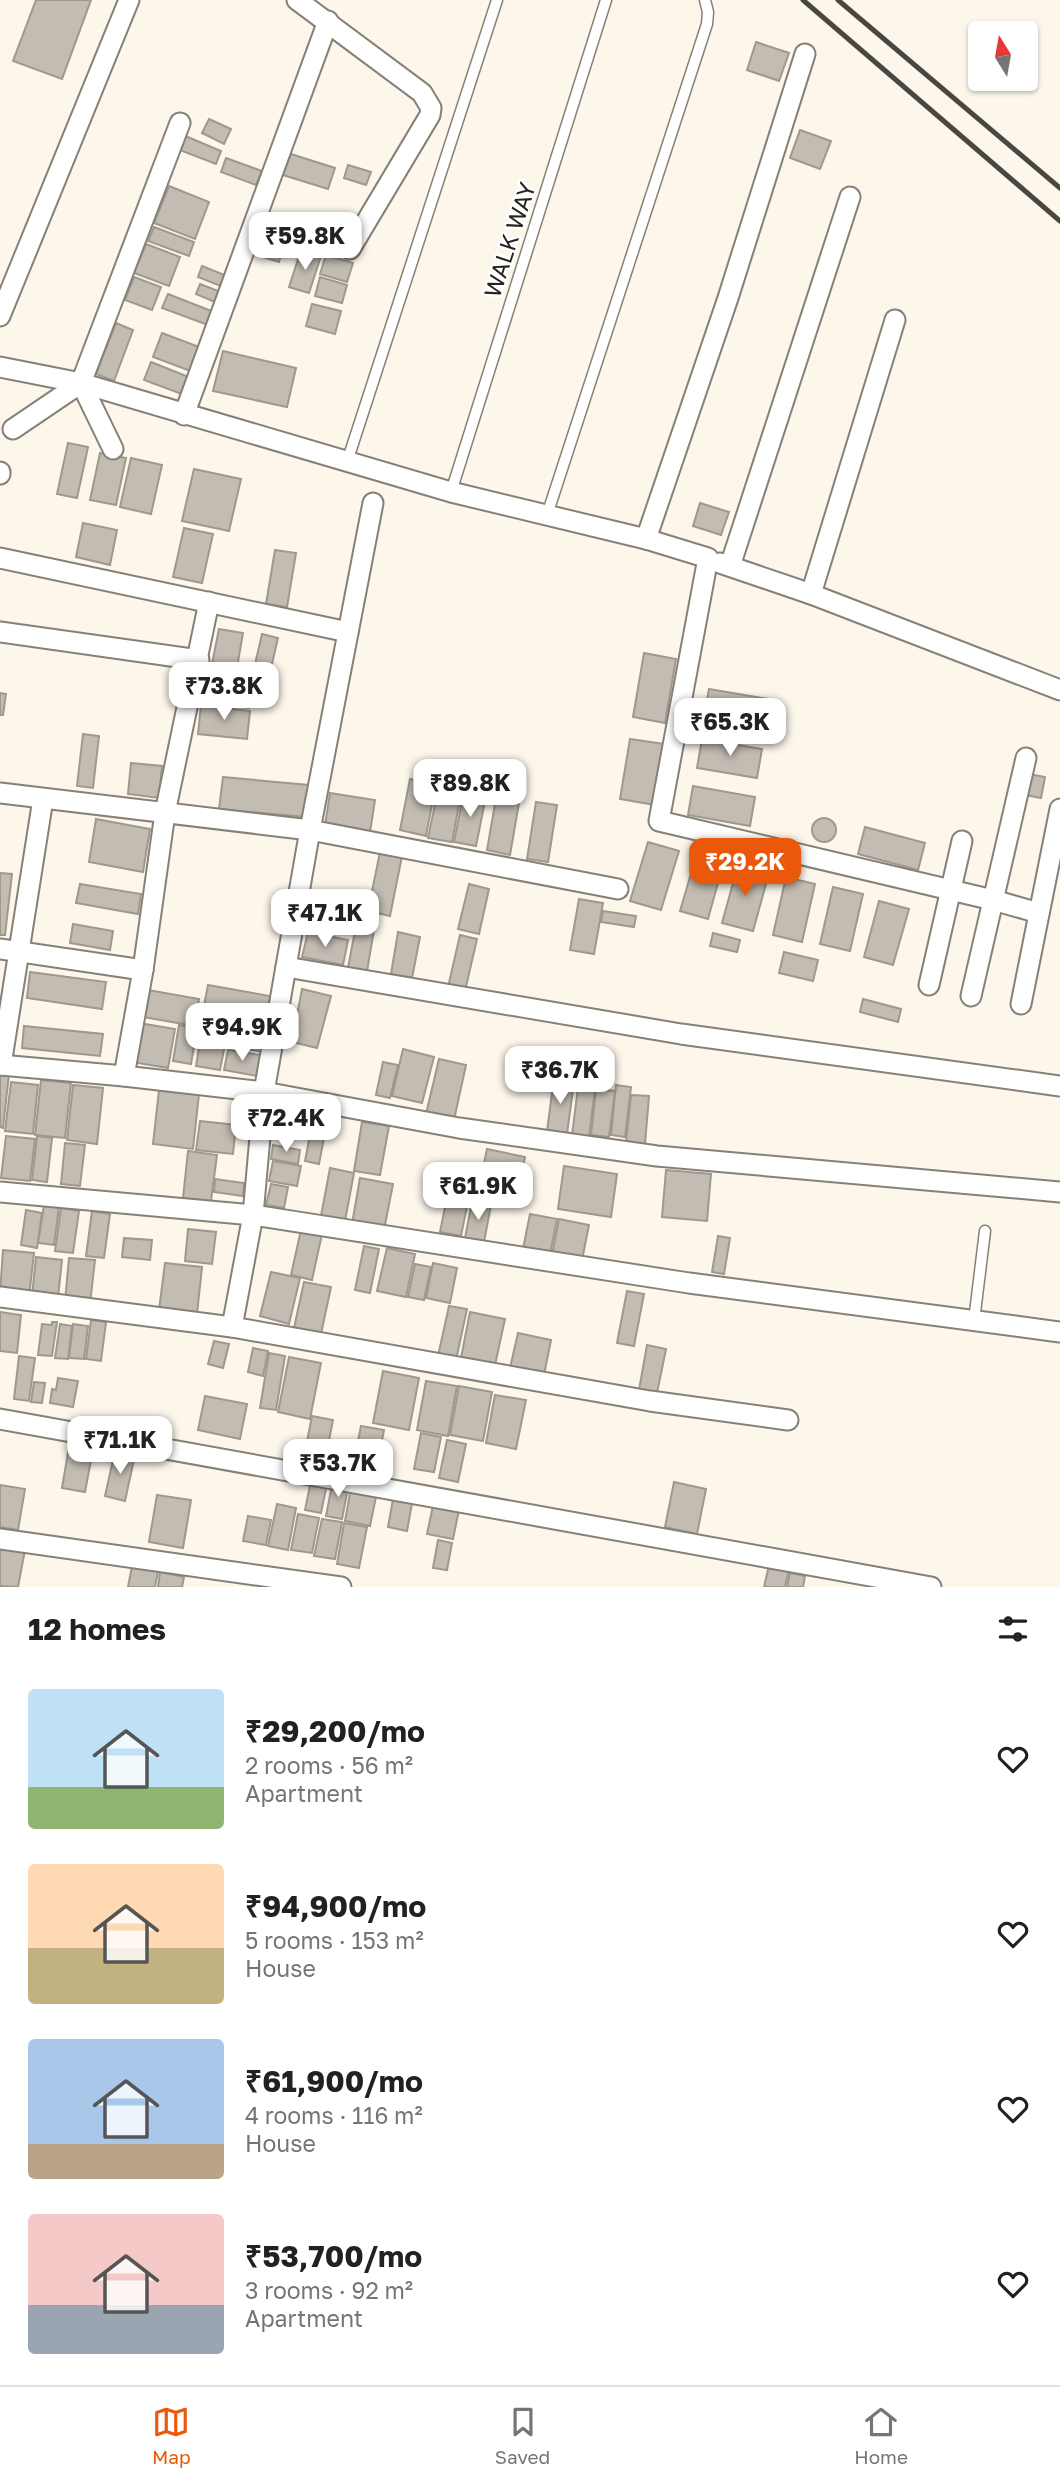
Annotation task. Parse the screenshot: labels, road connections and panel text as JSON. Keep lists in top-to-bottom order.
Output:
{
  "streets": {
    "lane": ["WALK WAY"]
  },
  "north": "top",
  "page": {
    "price": [
      "₹59.8K",
      "₹73.8K",
      "₹65.3K",
      "₹89.8K",
      "₹29.2K",
      "₹47.1K",
      "₹94.9K",
      "₹36.7K",
      "₹72.4K",
      "₹61.9K",
      "₹71.1K",
      "₹53.7K"
    ],
    "heading": "12 homes",
    "list": [
      {
        "name": "₹29,200/mo",
        "note": "2 rooms · 56 m² · Apartment"
      },
      {
        "name": "₹94,900/mo",
        "note": "5 rooms · 153 m² · House"
      },
      {
        "name": "₹61,900/mo",
        "note": "4 rooms · 116 m² · House"
      },
      {
        "name": "₹53,700/mo",
        "note": "3 rooms · 92 m² · Apartment"
      }
    ],
    "tabs": ["Map", "Saved", "Home"]
  }
}
